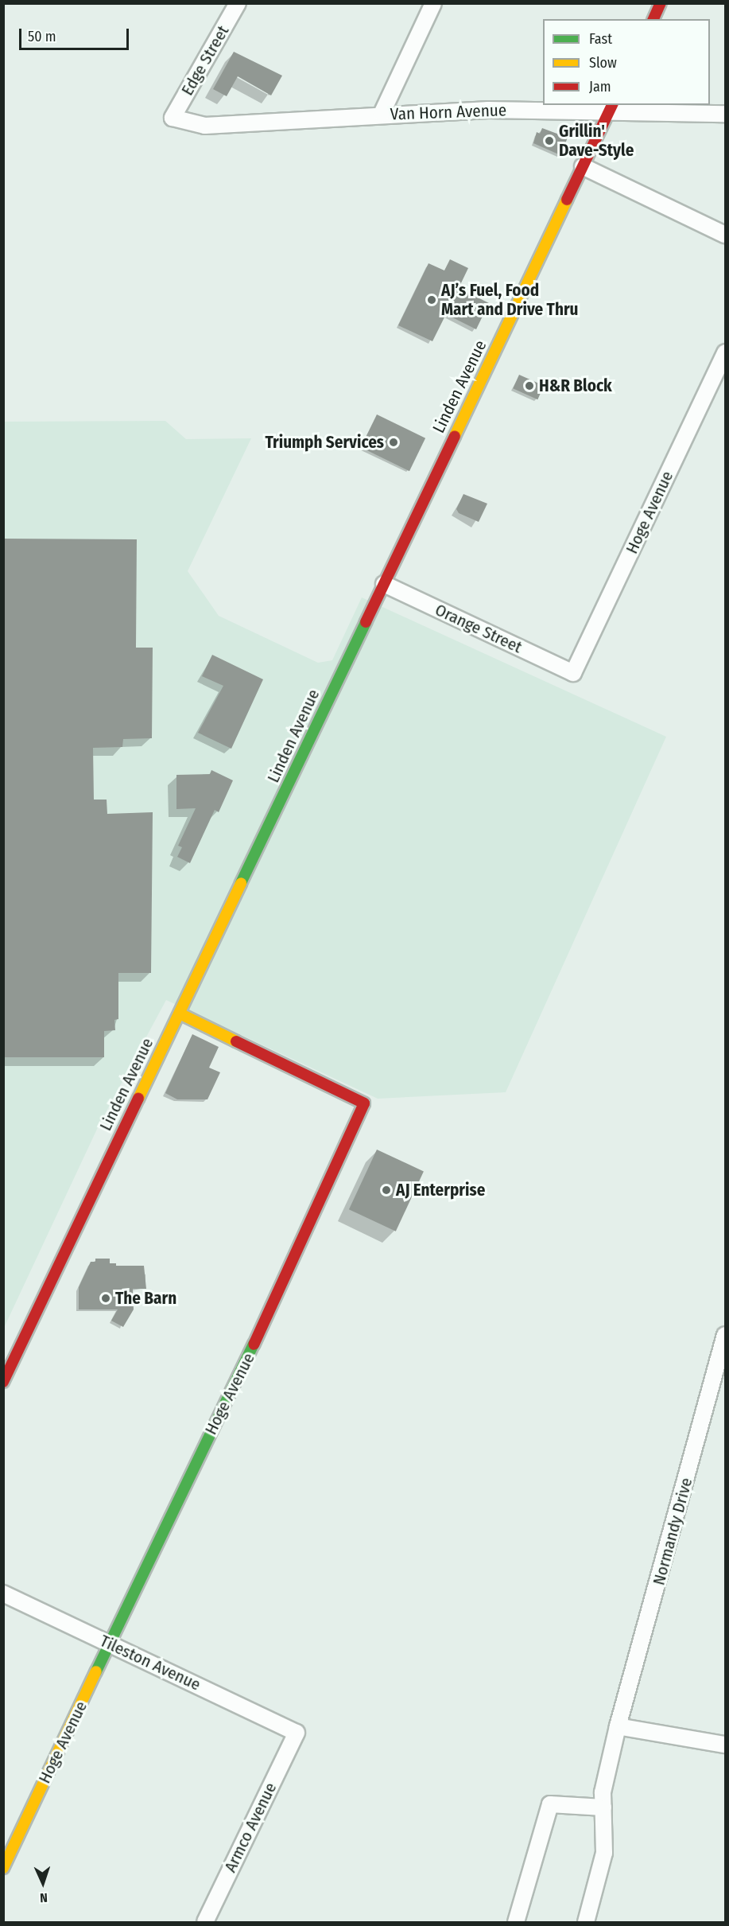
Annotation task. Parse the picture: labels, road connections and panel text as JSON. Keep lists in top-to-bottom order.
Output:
{
  "streets": {
    "street": [
      "Edge Street",
      "Van Horn Avenue",
      "Linden Avenue",
      "Hoge Avenue",
      "Orange Street",
      "Normandy Drive",
      "Tileston Avenue",
      "Armco Avenue"
    ]
  },
  "crossings": [
    ["Edge Street", "Van Horn Avenue"],
    ["Van Horn Avenue", "Linden Avenue"],
    ["Linden Avenue", "Hoge Avenue"],
    ["Linden Avenue", "Orange Street"],
    ["Hoge Avenue", "Orange Street"],
    ["Hoge Avenue", "Tileston Avenue"],
    ["Tileston Avenue", "Armco Avenue"]
  ],
  "places": [
    "Grillin' Dave-Style",
    "AJ’s Fuel, Food Mart and Drive Thru",
    "H&R Block",
    "Triumph Services",
    "AJ Enterprise",
    "The Barn"
  ],
  "legend": ["Fast", "Slow", "Jam"],
  "scale_bar": "50 m",
  "north": "bottom"
}
